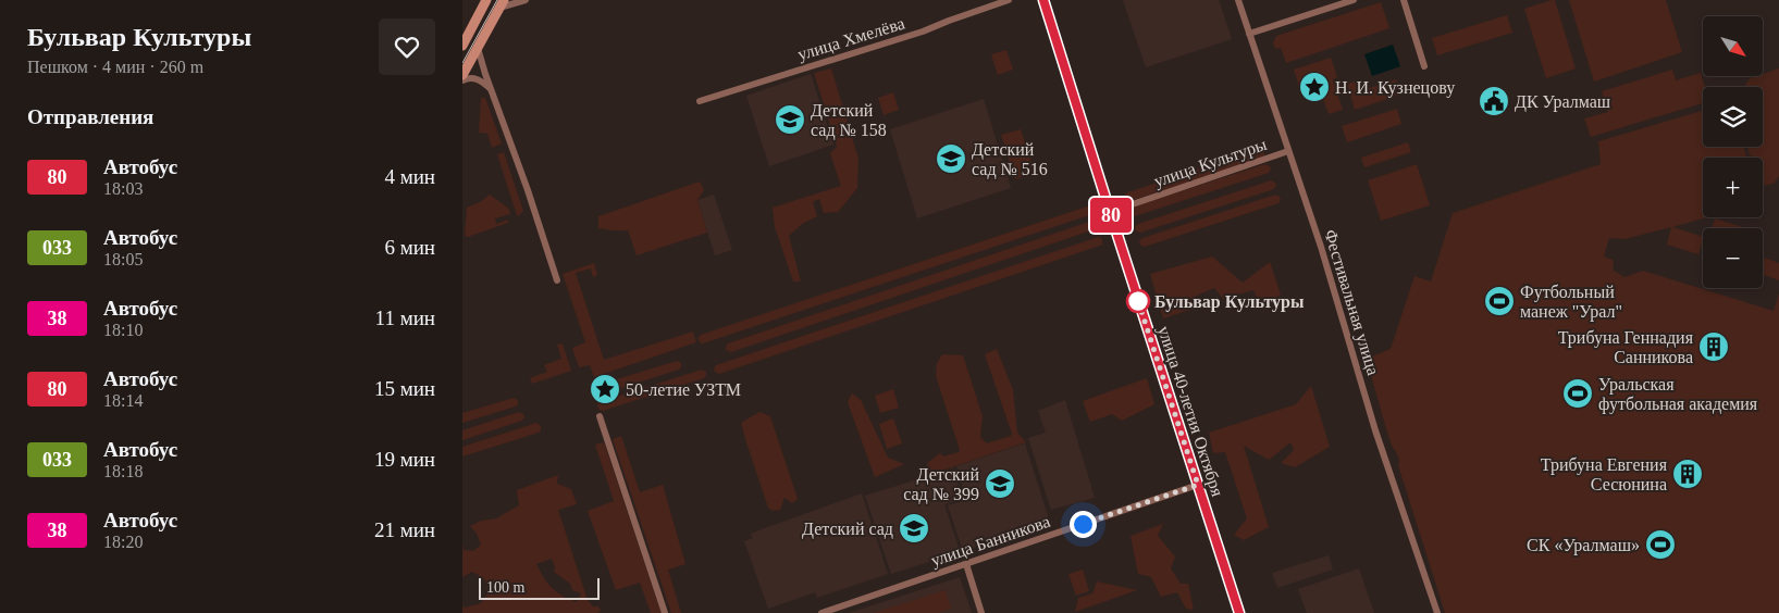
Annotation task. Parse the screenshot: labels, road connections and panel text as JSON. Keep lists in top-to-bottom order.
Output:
{
  "streets": {
    "main road": ["улица 40-летия Октября"],
    "street": [
      "улица Хмелёва",
      "улица Культуры",
      "Фестивальная улица",
      "улица Банникова"
    ]
  },
  "crossings": [
    ["улица Культуры", "Фестивальная улица"],
    ["улица Культуры", "улица 40-летия Октября"],
    ["улица 40-летия Октября", "улица Банникова"]
  ],
  "places": {
    "place": ["Н. И. Кузнецову", "50-летие УЗТМ"],
    "public building": ["ДК Уралмаш"],
    "school or university": [
      "Детский сад № 158",
      "Детский сад № 516",
      "Детский сад № 399",
      "Детский сад"
    ],
    "other": ["Бульвар Культуры"],
    "sports": ["Футбольный манеж \"Урал\"", "Уральская футбольная академия", "СК «Уралмаш»"],
    "building": ["Трибуна Геннадия Санникова", "Трибуна Евгения Сесюнина"]
  },
  "lines": ["bus line 80"],
  "scale_bar": "100 m",
  "north": "bottom right",
  "page": {
    "heading": [
      ["Бульвар Культуры", "Пешком · 4 мин · 260 m"],
      "Отправления"
    ],
    "on_map": "80",
    "map_buttons": ["+", "−"],
    "list": [
      {
        "mark": "80",
        "name": "Автобус",
        "note": "18:03",
        "value": "4 мин"
      },
      {
        "mark": "033",
        "name": "Автобус",
        "note": "18:05",
        "value": "6 мин"
      },
      {
        "mark": "38",
        "name": "Автобус",
        "note": "18:10",
        "value": "11 мин"
      },
      {
        "mark": "80",
        "name": "Автобус",
        "note": "18:14",
        "value": "15 мин"
      },
      {
        "mark": "033",
        "name": "Автобус",
        "note": "18:18",
        "value": "19 мин"
      },
      {
        "mark": "38",
        "name": "Автобус",
        "note": "18:20",
        "value": "21 мин"
      }
    ],
    "scale": "100 m"
  }
}
